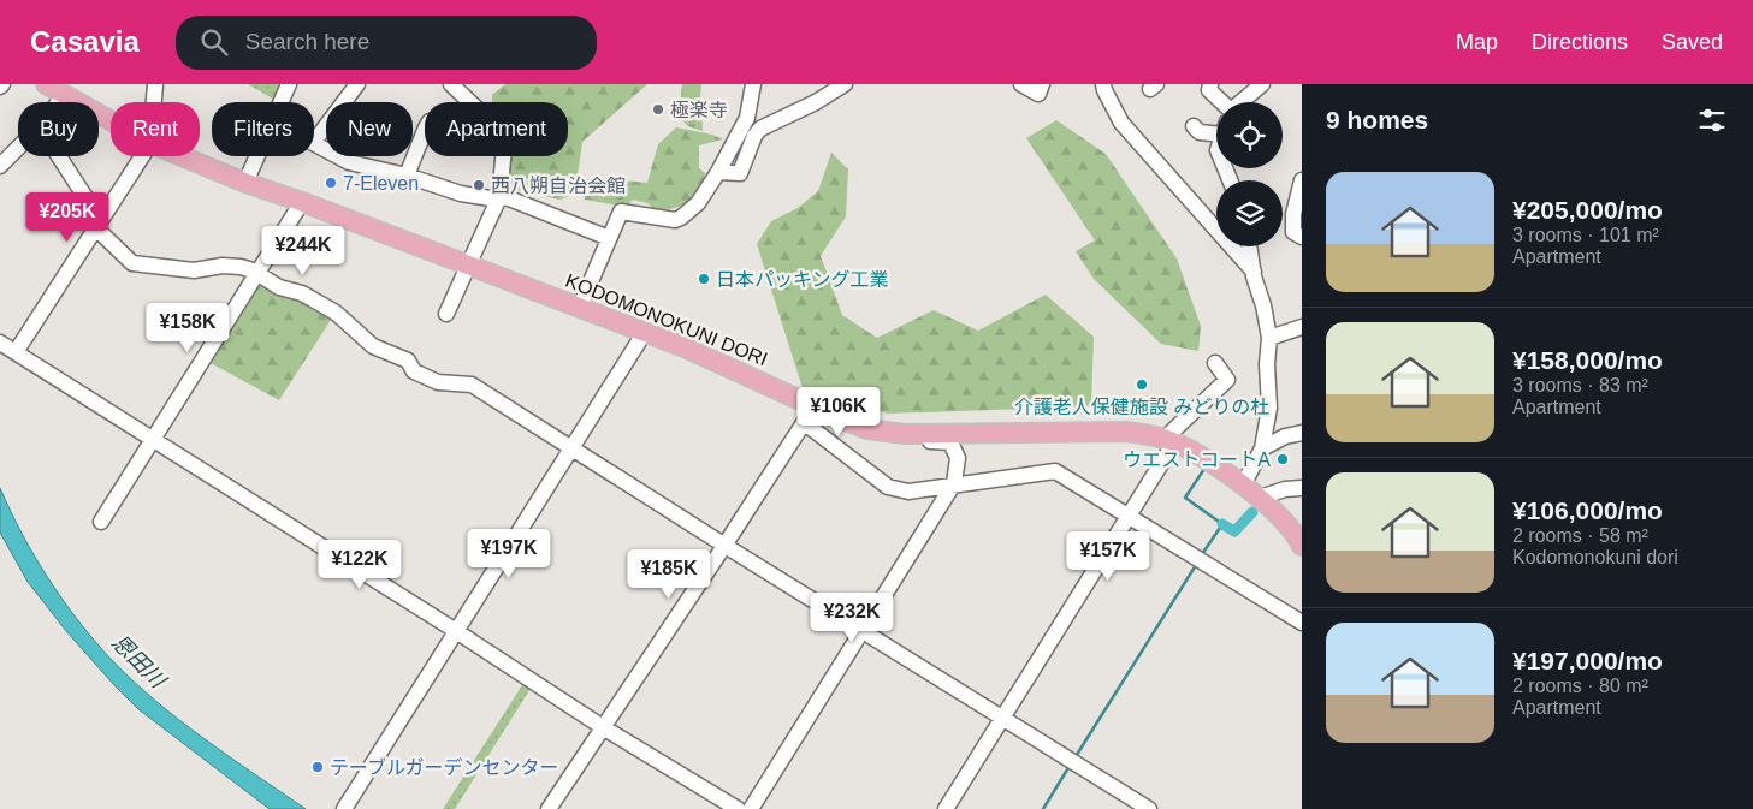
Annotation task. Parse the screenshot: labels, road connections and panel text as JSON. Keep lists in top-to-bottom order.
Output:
{
  "streets": {
    "main road": ["KODOMONOKUNI DORI"]
  },
  "water": ["恩田川"],
  "places": [
    "極楽寺",
    "7-Eleven",
    "西八朔自治会館",
    "日本パッキング工業",
    "介護老人保健施設 みどりの杜",
    "ウエストコートA",
    "テーブルガーデンセンター"
  ],
  "page": {
    "header": "Casavia",
    "search": "Search here",
    "nav": ["Map", "Directions", "Saved"],
    "heading": "9 homes",
    "chip": [
      "Buy",
      "Rent",
      "Filters",
      "New",
      "Apartment"
    ],
    "list": [
      {
        "name": "¥205,000/mo",
        "note": "3 rooms · 101 m² · Apartment"
      },
      {
        "name": "¥158,000/mo",
        "note": "3 rooms · 83 m² · Apartment"
      },
      {
        "name": "¥106,000/mo",
        "note": "2 rooms · 58 m² · Kodomonokuni dori"
      },
      {
        "name": "¥197,000/mo",
        "note": "2 rooms · 80 m² · Apartment"
      }
    ],
    "price": [
      "¥205K",
      "¥244K",
      "¥158K",
      "¥106K",
      "¥197K",
      "¥157K",
      "¥122K",
      "¥185K",
      "¥232K"
    ]
  }
}
